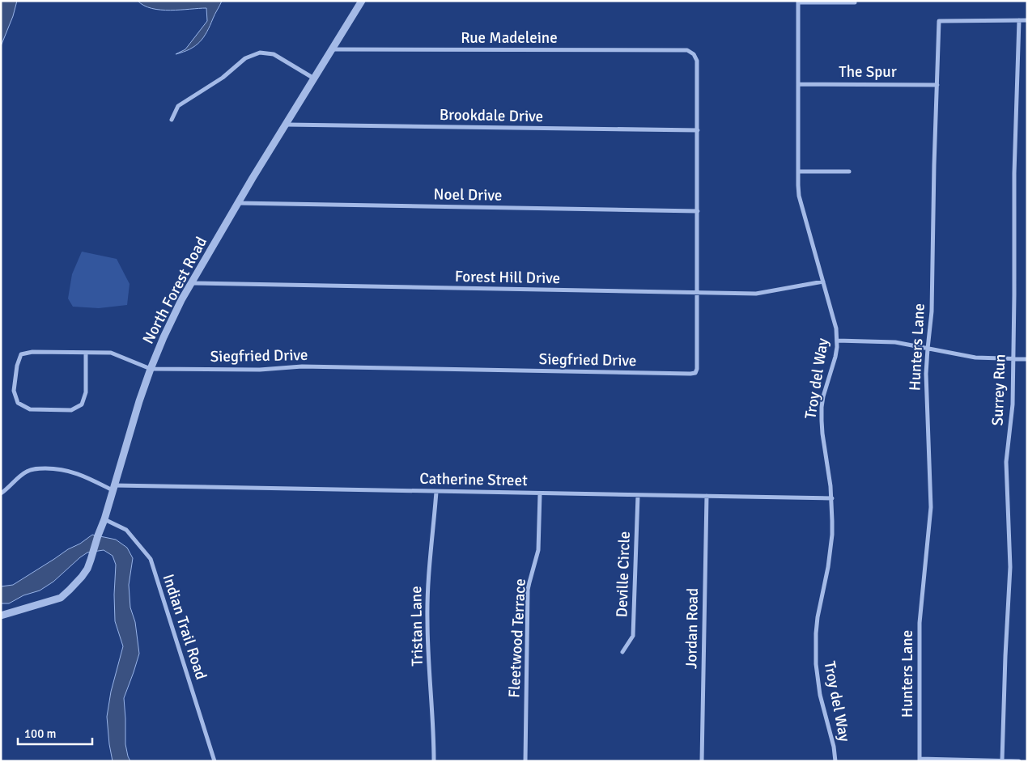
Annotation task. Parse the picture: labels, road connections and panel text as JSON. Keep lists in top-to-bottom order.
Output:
{
  "streets": {
    "street": [
      "Rue Madeleine",
      "The Spur",
      "Brookdale Drive",
      "Noel Drive",
      "Forest Hill Drive",
      "North Forest Road",
      "Hunters Lane",
      "Siegfried Drive",
      "Troy del Way",
      "Surrey Run",
      "Catherine Street",
      "Deville Circle",
      "Tristan Lane",
      "Indian Trail Road",
      "Jordan Road",
      "Fleetwood Terrace"
    ]
  },
  "crossings": [
    ["Rue Madeleine", "North Forest Road"],
    ["Rue Madeleine", "Siegfried Drive"],
    ["The Spur", "Hunters Lane"],
    ["The Spur", "Troy del Way"],
    ["Brookdale Drive", "North Forest Road"],
    ["Brookdale Drive", "Siegfried Drive"],
    ["Noel Drive", "North Forest Road"],
    ["Noel Drive", "Siegfried Drive"],
    ["Forest Hill Drive", "North Forest Road"],
    ["Forest Hill Drive", "Siegfried Drive"],
    ["Forest Hill Drive", "Troy del Way"],
    ["North Forest Road", "Siegfried Drive"],
    ["North Forest Road", "Catherine Street"],
    ["North Forest Road", "Indian Trail Road"],
    ["Hunters Lane", "Surrey Run"],
    ["Troy del Way", "Catherine Street"],
    ["Catherine Street", "Deville Circle"],
    ["Catherine Street", "Tristan Lane"],
    ["Catherine Street", "Jordan Road"],
    ["Catherine Street", "Fleetwood Terrace"]
  ],
  "scale_bar": "100 m"
}
